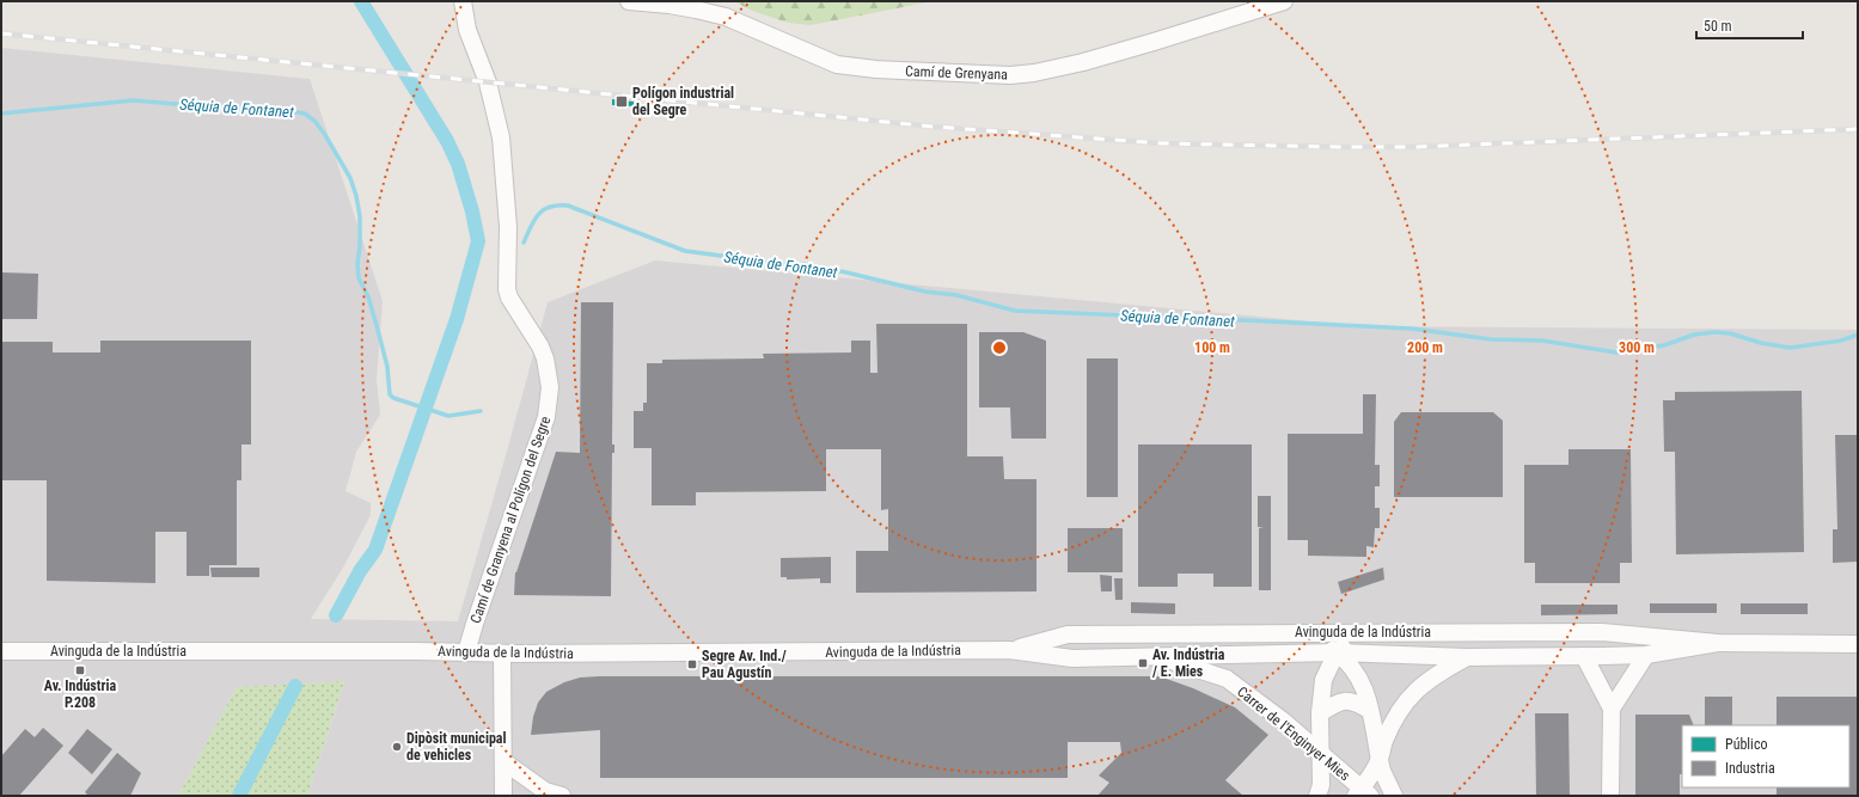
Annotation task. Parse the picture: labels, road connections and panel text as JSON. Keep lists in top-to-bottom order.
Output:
{
  "streets": {
    "street": [
      "Camí de Grenyana",
      "Camí de Granyena al Polígon del Segre",
      "Avinguda de la Indústria",
      "Carrer de l'Enginyer Mies"
    ]
  },
  "crossings": [
    ["Camí de Granyena al Polígon del Segre", "Avinguda de la Indústria"],
    ["Avinguda de la Indústria", "Carrer de l'Enginyer Mies"]
  ],
  "water": ["Séquia de Fontanet"],
  "places": {
    "transit": [
      "Polígon industrial del Segre",
      "Av. Indústria / E. Mies",
      "Segre Av. Ind./ Pau Agustín",
      "Av. Indústria P.208"
    ],
    "other": ["Dipòsit municipal de vehicles"]
  },
  "legend": ["Público", "Industria"],
  "scale_bar": "50 m",
  "rings": ["100 m", "200 m", "300 m"]
}
